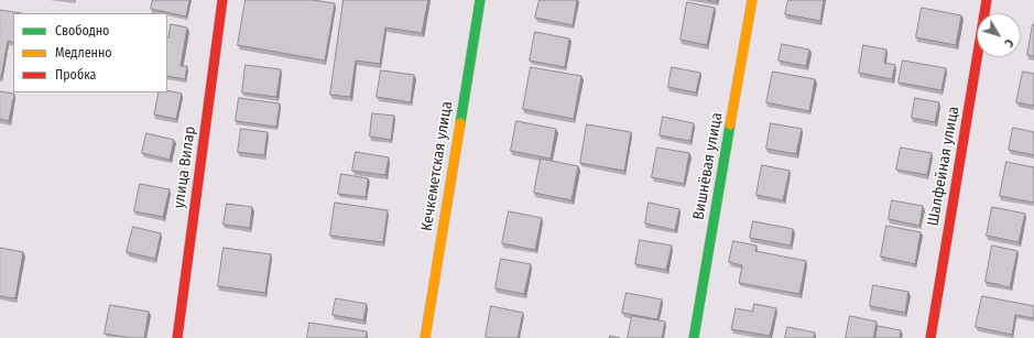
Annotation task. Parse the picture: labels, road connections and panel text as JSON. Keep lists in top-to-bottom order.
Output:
{
  "streets": {
    "street": [
      "Кечкеметская улица",
      "Вишнёвая улица",
      "Шалфейная улица",
      "улица Вилар"
    ]
  },
  "legend": ["Свободно", "Медленно", "Пробка"],
  "north": "bottom right"
}
